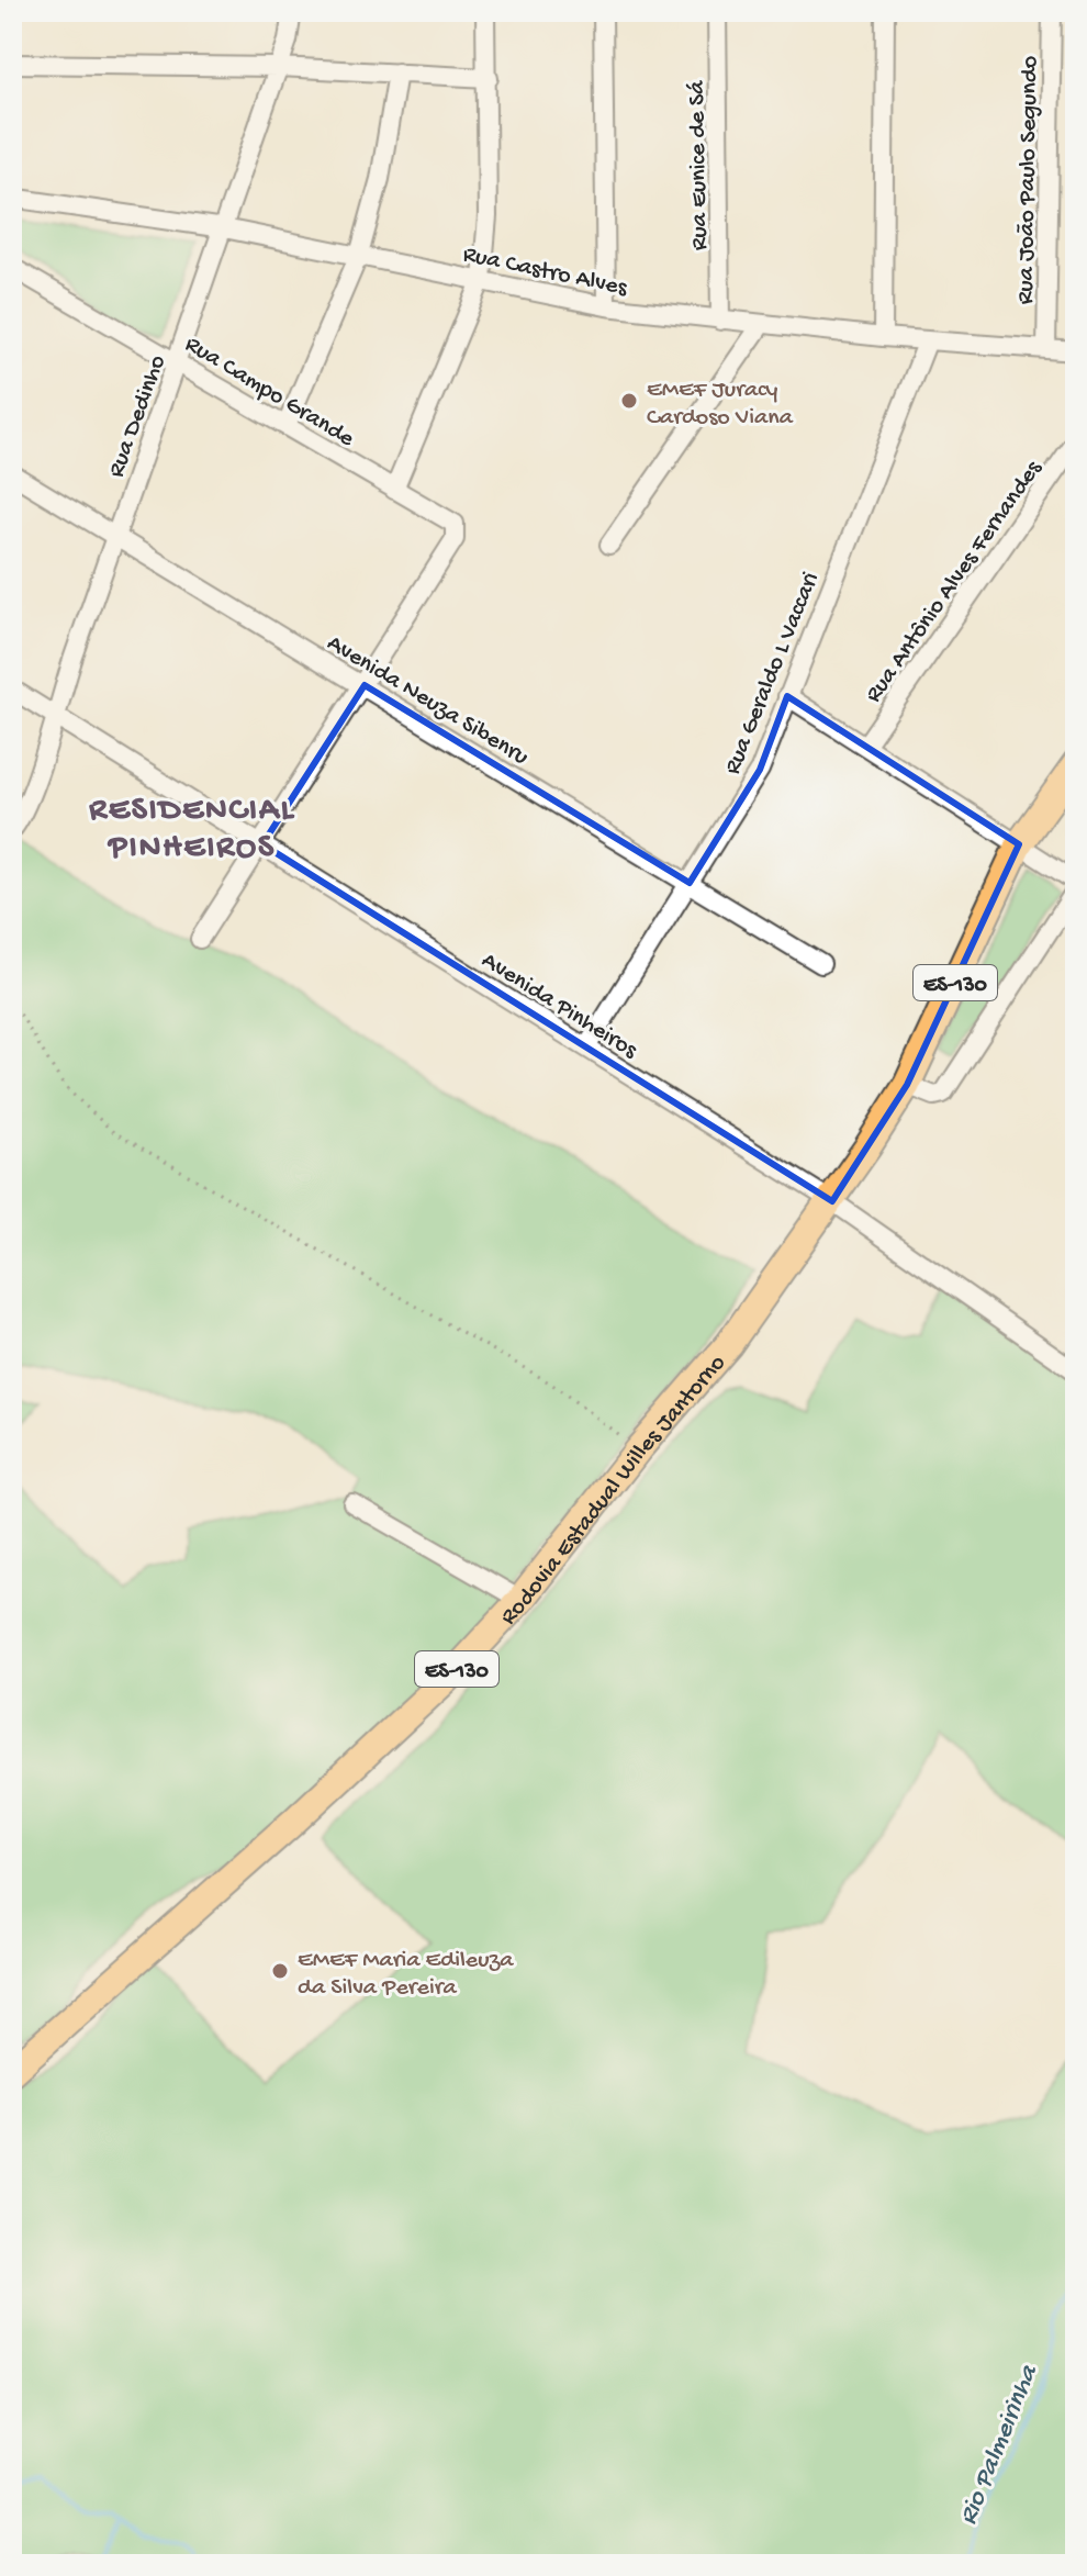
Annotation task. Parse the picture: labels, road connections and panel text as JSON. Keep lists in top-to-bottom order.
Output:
{
  "streets": {
    "main road": ["ES-130", "Rodovia Estadual Willes Jantorno"],
    "street": [
      "Rua Eunice de Sá",
      "Rua João Paulo Segundo",
      "Rua Castro Alves",
      "Rua Campo Grande",
      "Rua Dedinho",
      "Rua Antônio Alves Fernandes",
      "Rua Geraldo L Vaccari",
      "Avenida Neuza Sibenru",
      "Avenida Pinheiros"
    ]
  },
  "crossings": [
    ["Rua Eunice de Sá", "Rua Castro Alves"],
    ["Rua João Paulo Segundo", "Rua Castro Alves"],
    ["Rua Castro Alves", "Rua Dedinho"],
    ["Rua Castro Alves", "Rua Geraldo L Vaccari"],
    ["Rua Campo Grande", "Rua Dedinho"],
    ["Rua Campo Grande", "Avenida Neuza Sibenru"],
    ["Rua Dedinho", "Avenida Neuza Sibenru"],
    ["Rua Dedinho", "Avenida Pinheiros"],
    ["Rua Geraldo L Vaccari", "Avenida Neuza Sibenru"],
    ["Rua Geraldo L Vaccari", "Avenida Pinheiros"],
    ["ES-130", "Avenida Pinheiros"],
    ["ES-130", "Rodovia Estadual Willes Jantorno"],
    ["Avenida Pinheiros", "Rodovia Estadual Willes Jantorno"]
  ],
  "districts": ["RESIDENCIAL PINHEIROS"],
  "water": ["Rio Palmeirinha"],
  "places": ["EMEF Juracy Cardoso Viana", "EMEF Maria Edileuza da Silva Pereira"]
}
